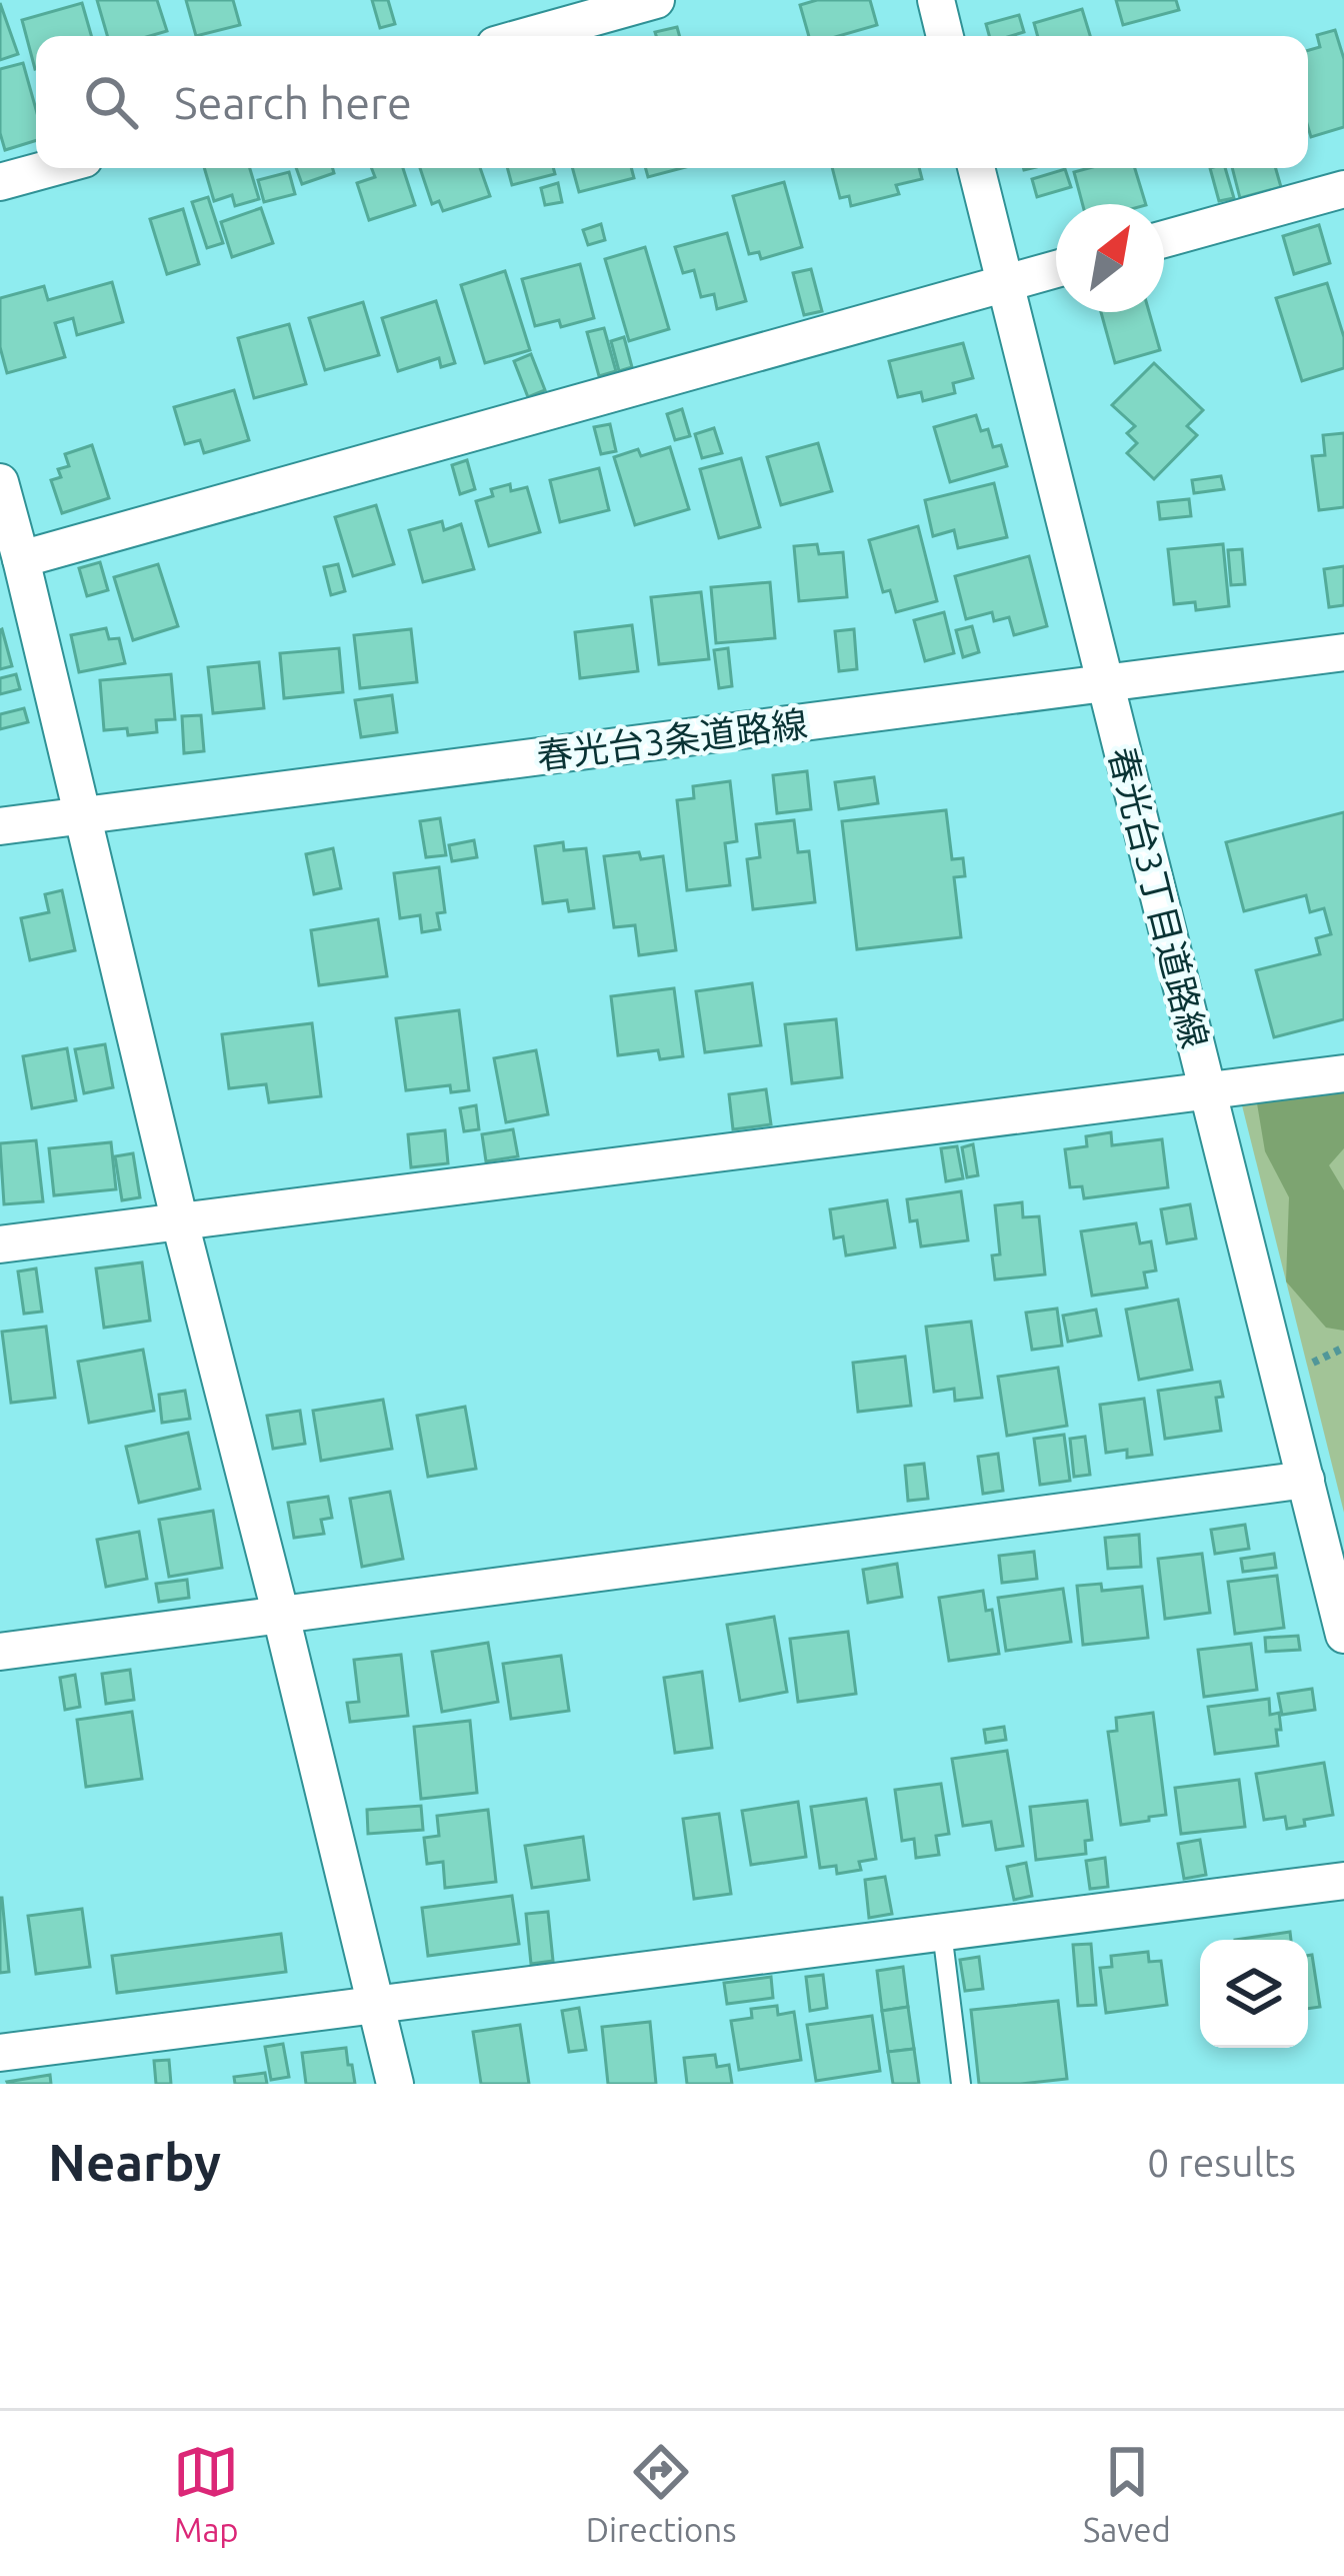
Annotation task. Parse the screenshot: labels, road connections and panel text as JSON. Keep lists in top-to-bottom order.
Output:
{
  "streets": {
    "street": ["春光台3条道路線", "春光台3丁目道路線"]
  },
  "crossings": [
    ["春光台3条道路線", "春光台3丁目道路線"]
  ],
  "north": "top right",
  "page": {
    "search": "Search here",
    "heading": ["Nearby", "0 results"],
    "nav": ["Map", "Directions", "Saved"]
  }
}
